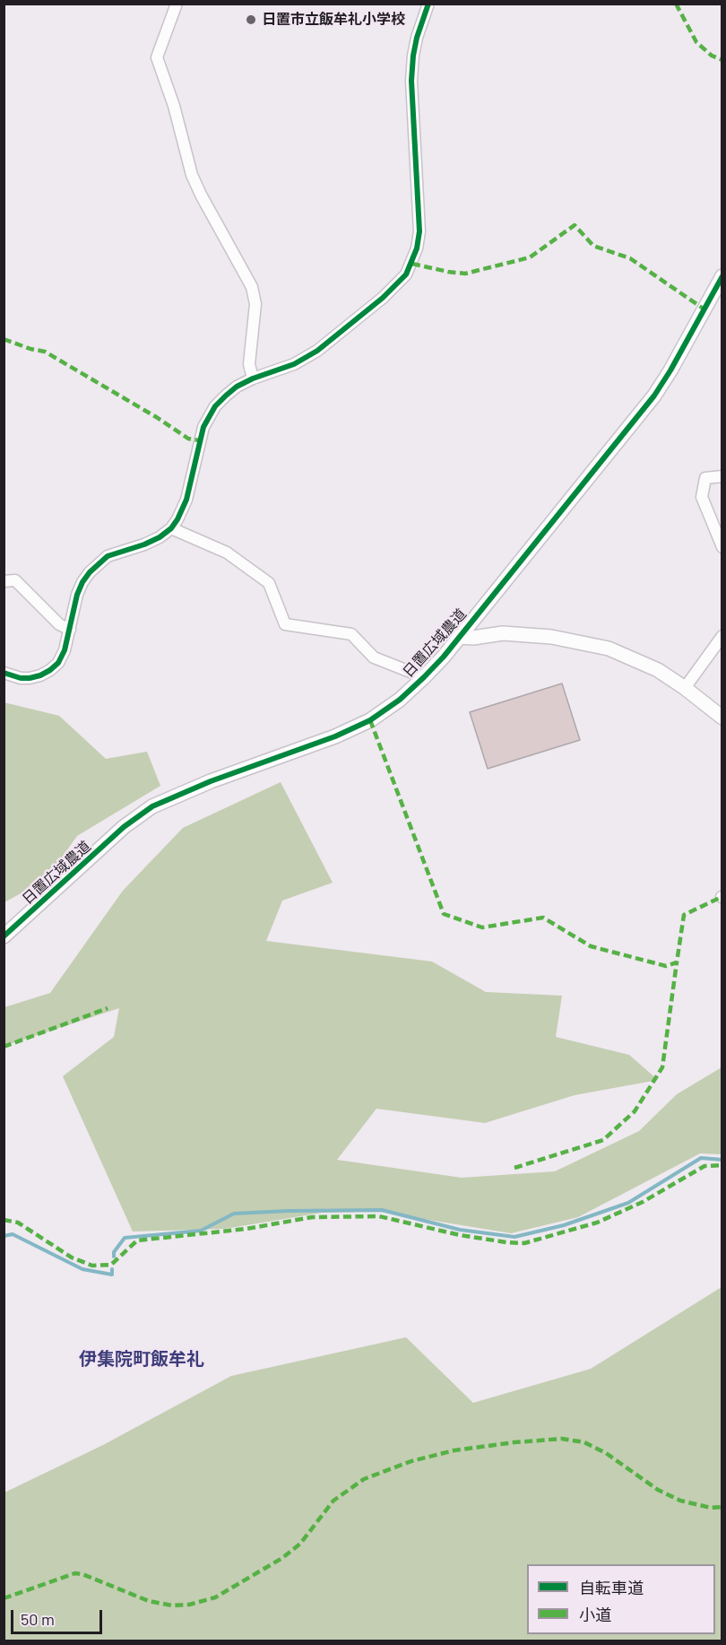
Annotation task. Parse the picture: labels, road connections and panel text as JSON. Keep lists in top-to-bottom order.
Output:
{
  "streets": {
    "street": ["日置広域農道"]
  },
  "districts": ["伊集院町飯牟礼"],
  "places": ["日置市立飯牟礼小学校"],
  "legend": ["自転車道", "小道"],
  "scale_bar": "50 m"
}
